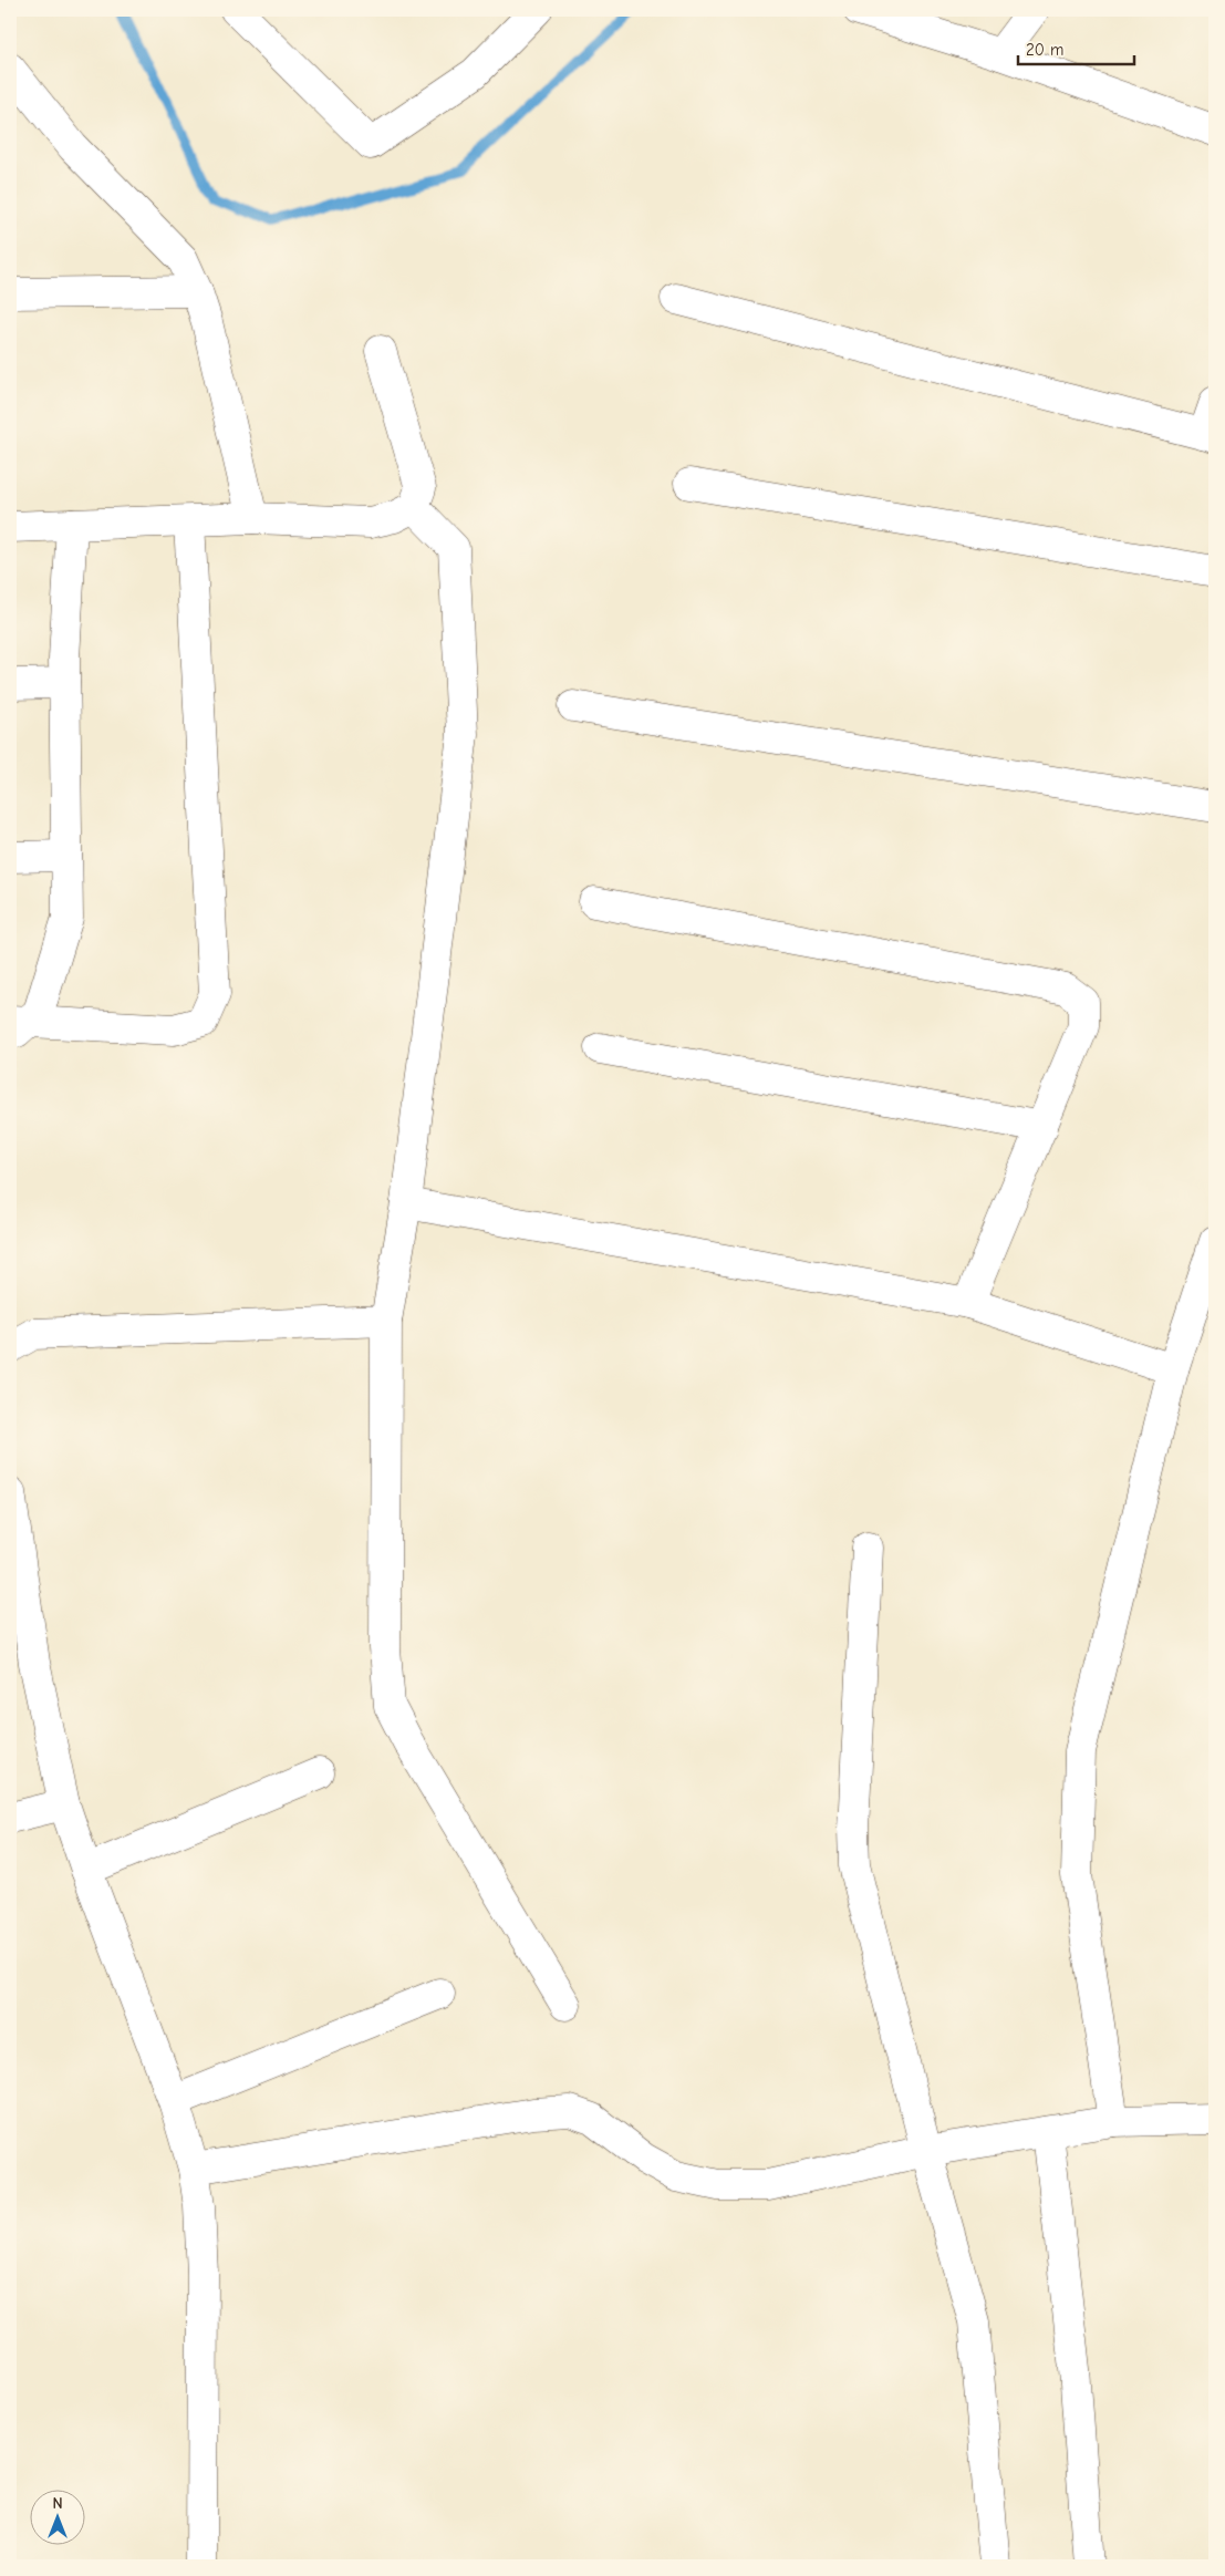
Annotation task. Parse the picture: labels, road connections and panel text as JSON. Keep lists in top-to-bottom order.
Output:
{
  "scale_bar": "20 m",
  "north": "top"
}
